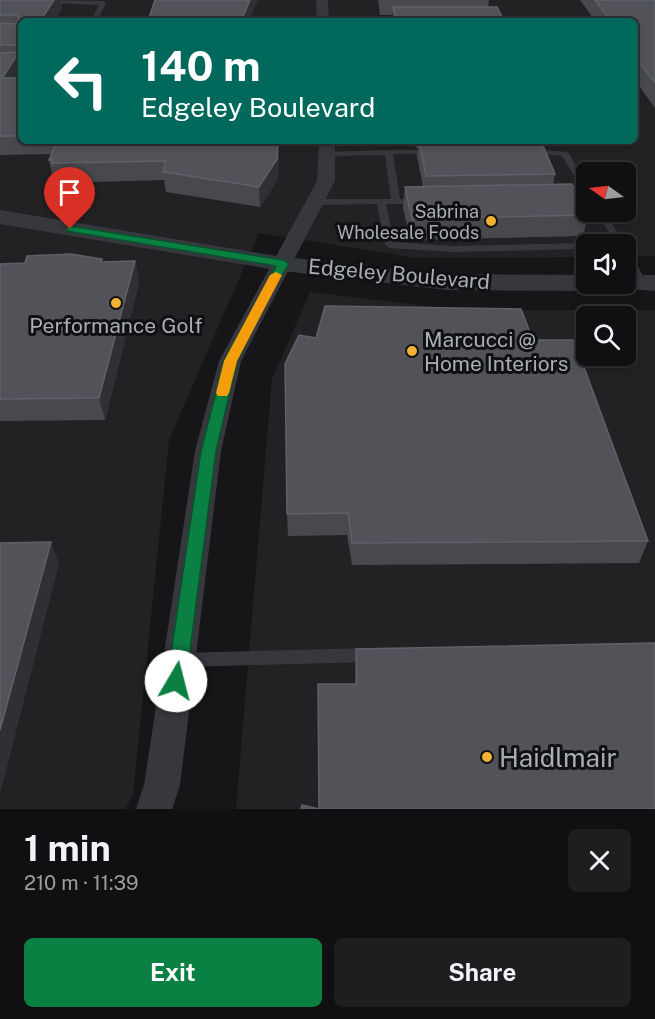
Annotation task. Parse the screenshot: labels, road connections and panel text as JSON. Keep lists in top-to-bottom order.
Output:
{
  "streets": {
    "street": ["Edgeley Boulevard"]
  },
  "places": [
    "Sabrina Wholesale Foods",
    "Performance Golf",
    "Marcucci @ Home Interiors",
    "Haidlmair"
  ],
  "north": "left",
  "page": {
    "turn": ["140 m", "Edgeley Boulevard"],
    "heading": ["1 min", "210 m · 11:39"],
    "buttons": ["Exit", "Share"]
  }
}
